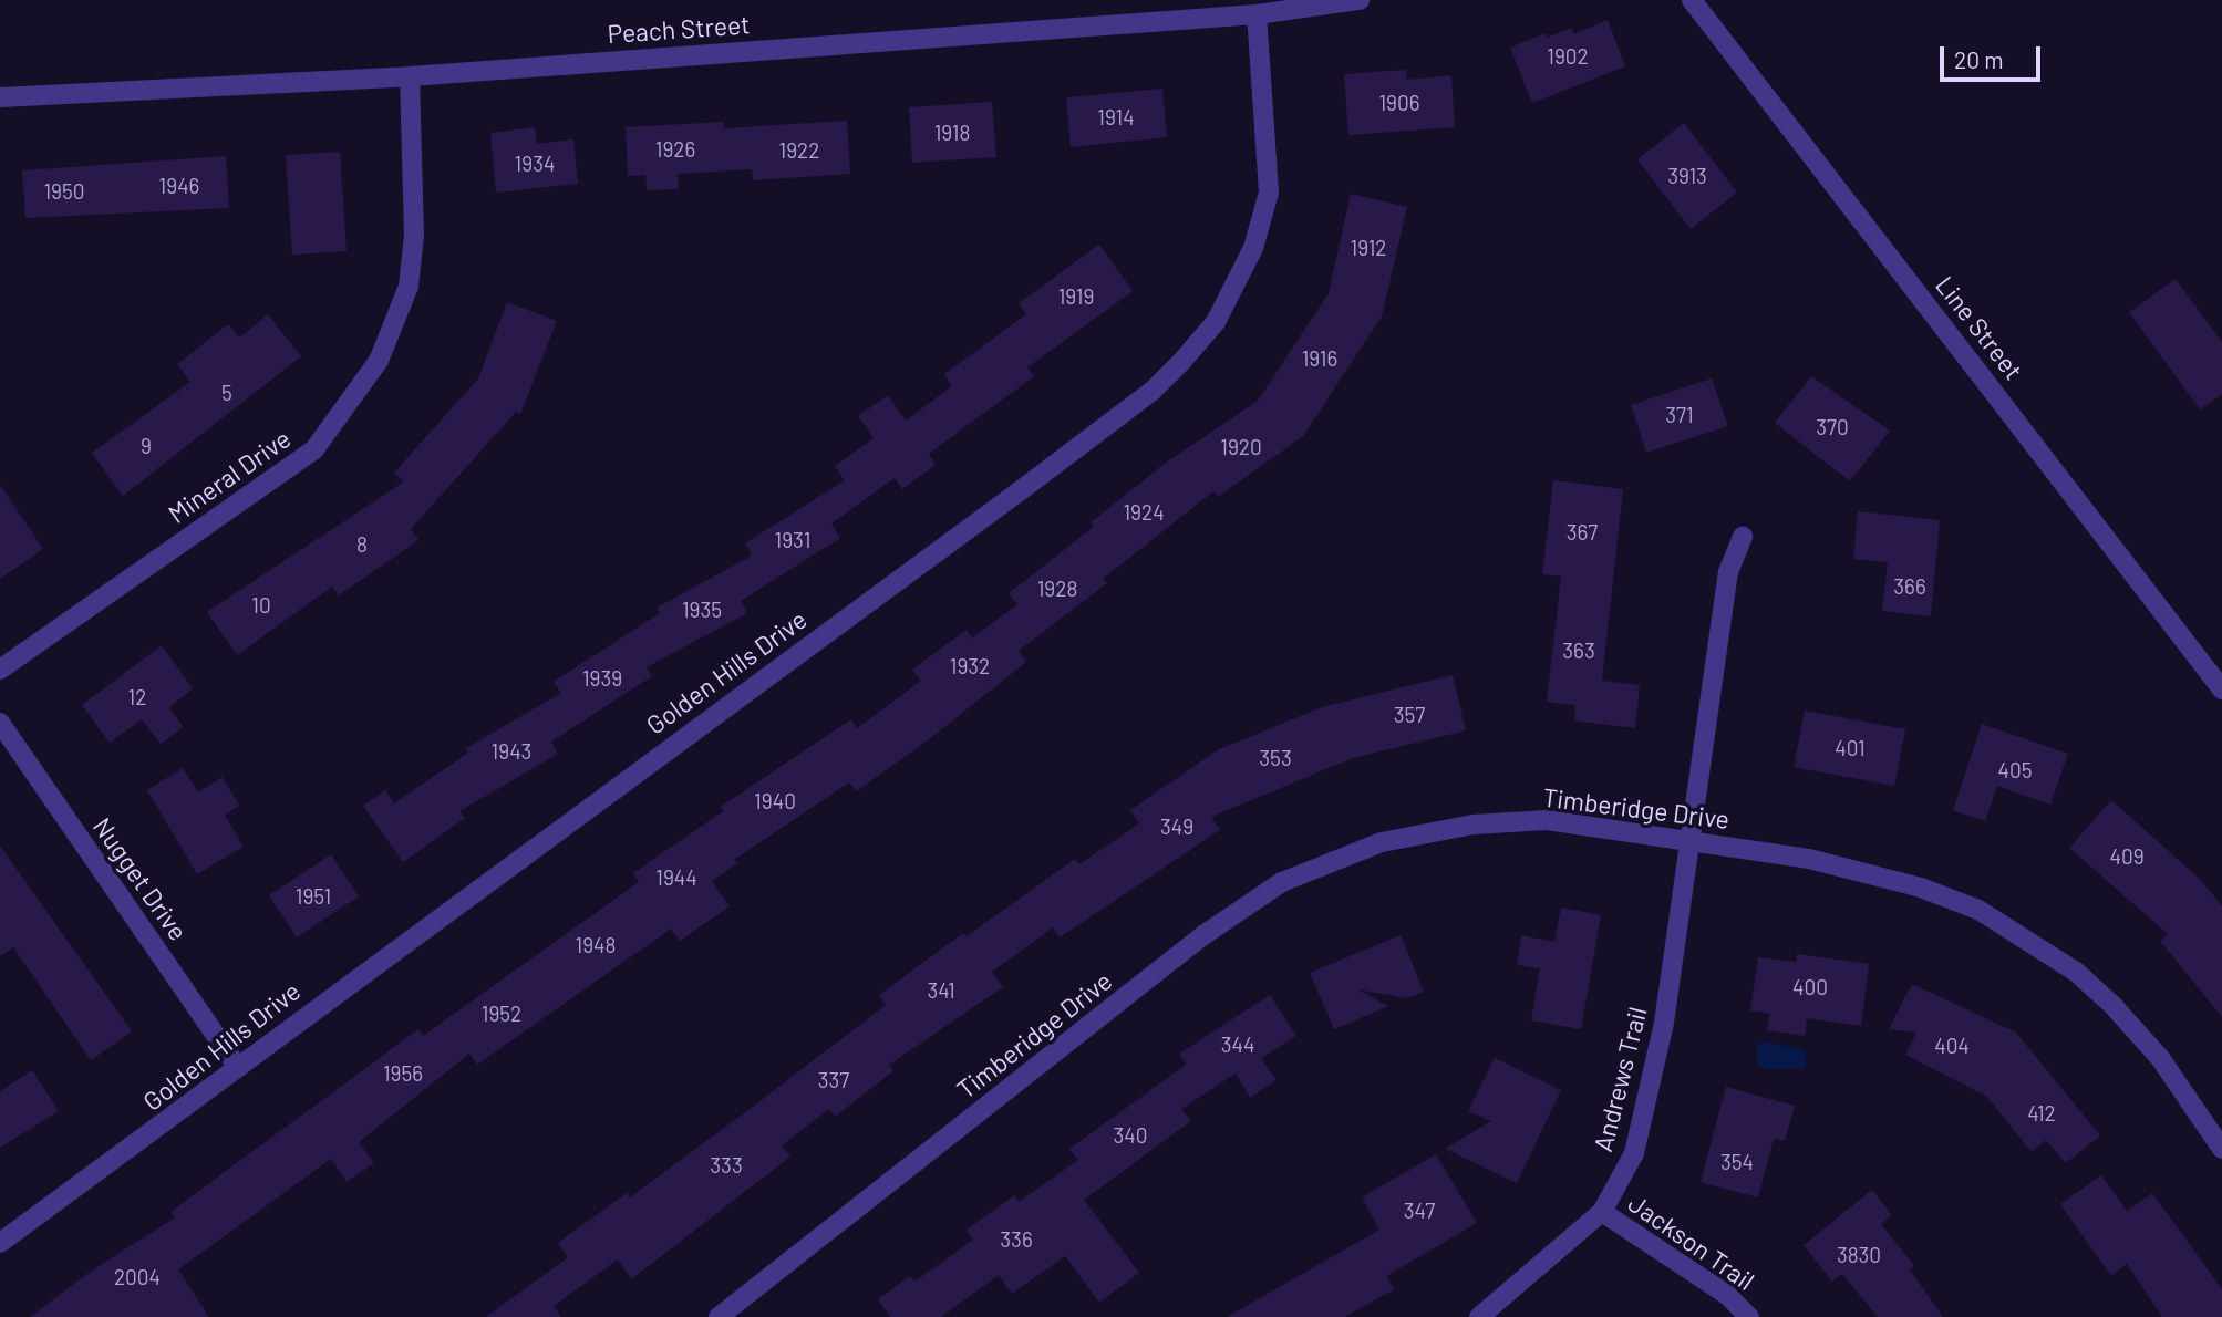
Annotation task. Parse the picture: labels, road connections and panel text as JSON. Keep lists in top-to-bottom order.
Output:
{
  "streets": {
    "street": [
      "Peach Street",
      "Line Street",
      "Mineral Drive",
      "Golden Hills Drive",
      "Timberidge Drive",
      "Nugget Drive",
      "Andrews Trail",
      "Jackson Trail"
    ]
  },
  "crossings": [
    ["Peach Street", "Mineral Drive"],
    ["Peach Street", "Golden Hills Drive"],
    ["Golden Hills Drive", "Nugget Drive"],
    ["Timberidge Drive", "Andrews Trail"],
    ["Andrews Trail", "Jackson Trail"]
  ],
  "house_numbers": [
    "1902",
    "1906",
    "1914",
    "1918",
    "1926",
    "1922",
    "1934",
    "3913",
    "1946",
    "1950",
    "1912",
    "1919",
    "1916",
    "5",
    "371",
    "370",
    "9",
    "1920",
    "1924",
    "367",
    "1931",
    "8",
    "366",
    "1928",
    "10",
    "1935",
    "363",
    "1932",
    "1939",
    "12",
    "357",
    "401",
    "1943",
    "353",
    "405",
    "1940",
    "349",
    "409",
    "1944",
    "1951",
    "1948",
    "400",
    "341",
    "1952",
    "344",
    "404",
    "1956",
    "337",
    "412",
    "340",
    "354",
    "333",
    "347",
    "336",
    "3830",
    "2004"
  ],
  "scale_bar": "20 m"
}
